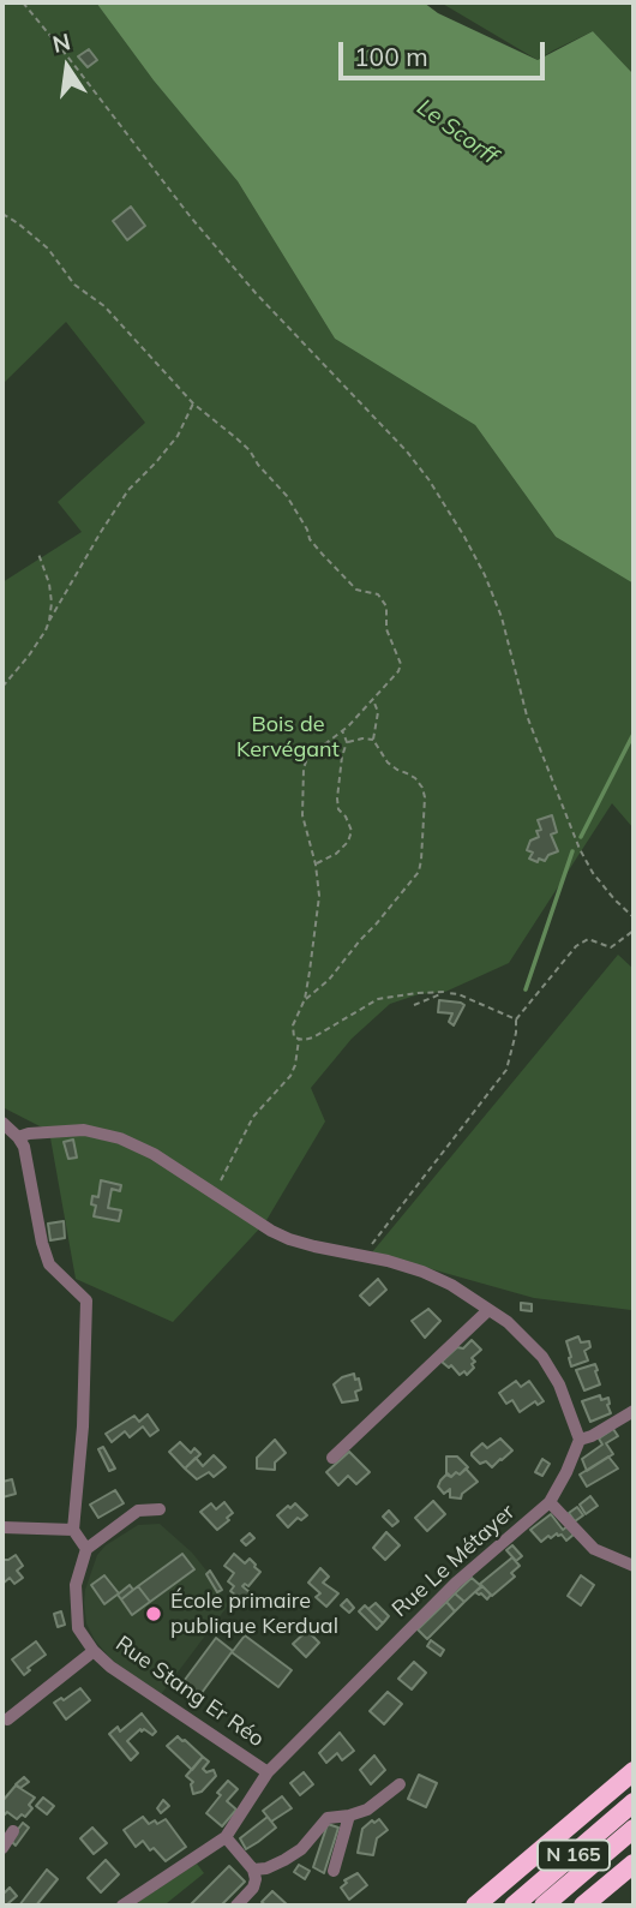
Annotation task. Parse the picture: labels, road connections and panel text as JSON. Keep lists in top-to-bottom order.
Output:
{
  "streets": {
    "highway": ["N 165"],
    "street": ["Rue Le Métayer", "Rue Stang Er Réo"]
  },
  "crossings": [
    ["Rue Le Métayer", "Rue Stang Er Réo"]
  ],
  "water": ["Le Scorff"],
  "parks": ["Bois de Kervégant"],
  "places": ["École primaire publique Kerdual"],
  "scale_bar": "100 m",
  "north": "top"
}
